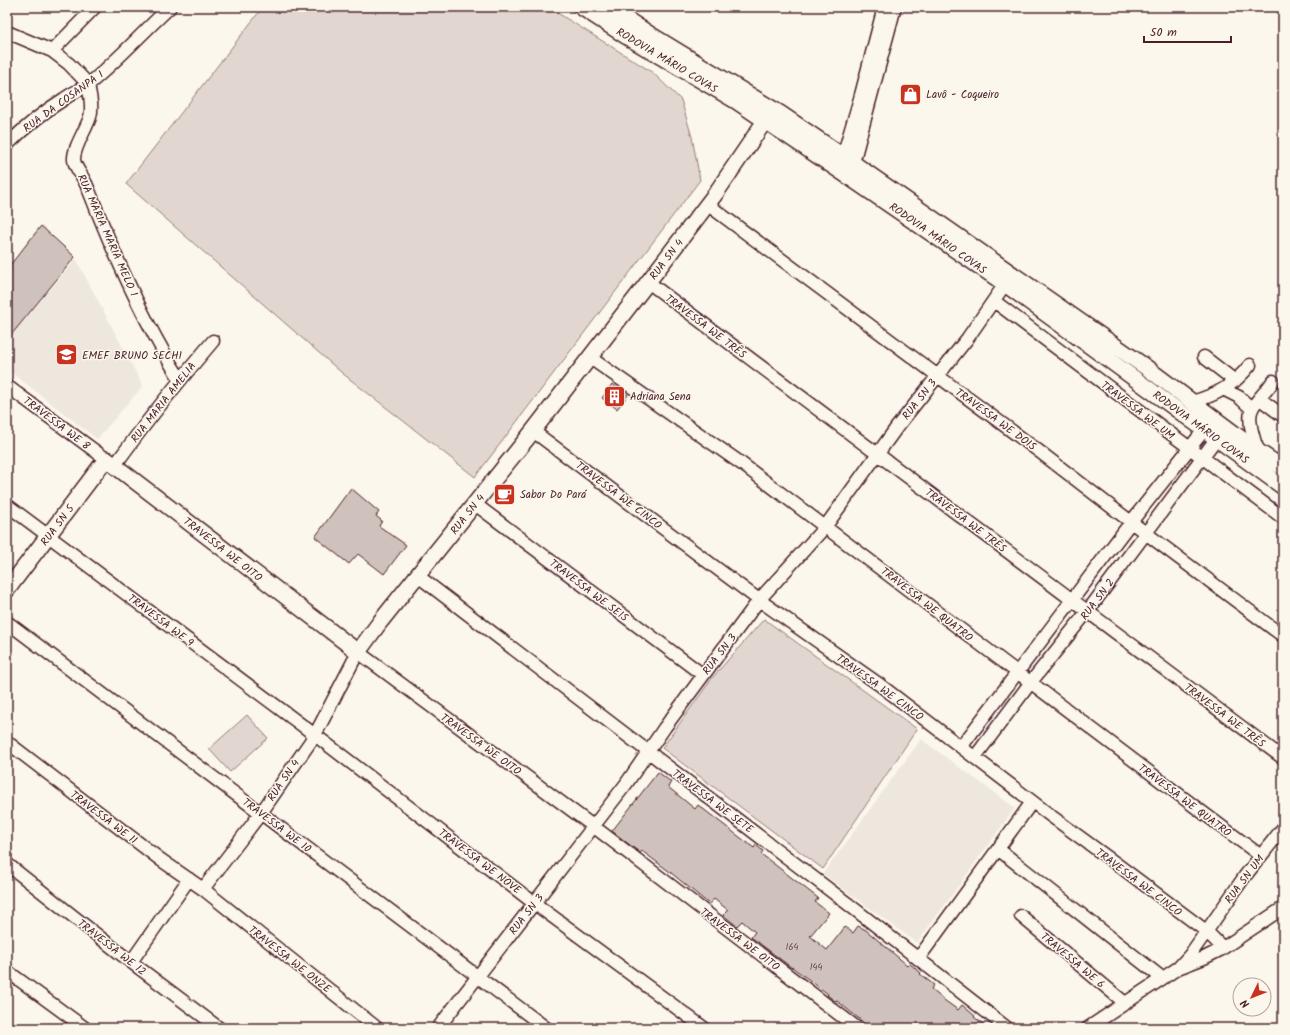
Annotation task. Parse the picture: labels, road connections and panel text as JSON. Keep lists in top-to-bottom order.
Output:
{
  "streets": {
    "main road": [
      "RODOVIA MÁRIO COVAS",
      "RUA SN 4",
      "RUA SN 5",
      "TRAVESSA WE OITO"
    ],
    "street": [
      "RUA DA COSANPA I",
      "RUA MARIA MARIA MELO I",
      "TRAVESSA WE TRÊS",
      "RUA SN 3",
      "RUA MARIA AMELIA",
      "TRAVESSA WE UM",
      "TRAVESSA WE DOIS",
      "TRAVESSA WE 8",
      "TRAVESSA WE CINCO",
      "TRAVESSA WE SEIS",
      "RUA SN 2",
      "TRAVESSA WE QUATRO",
      "TRAVESSA WE 9",
      "TRAVESSA WE SETE",
      "TRAVESSA WE 11",
      "TRAVESSA WE 10",
      "TRAVESSA WE NOVE",
      "RUA SN UM",
      "TRAVESSA WE 12",
      "TRAVESSA WE ONZE",
      "TRAVESSA WE 6"
    ]
  },
  "crossings": [
    ["RODOVIA MÁRIO COVAS", "RUA SN 4"],
    ["RODOVIA MÁRIO COVAS", "RUA SN 3"],
    ["RODOVIA MÁRIO COVAS", "RUA SN 2"],
    ["RUA DA COSANPA I", "RUA MARIA MARIA MELO I"],
    ["RUA MARIA MARIA MELO I", "RUA MARIA AMELIA"],
    ["RUA SN 4", "TRAVESSA WE TRÊS"],
    ["RUA SN 4", "TRAVESSA WE DOIS"],
    ["RUA SN 4", "TRAVESSA WE CINCO"],
    ["RUA SN 4", "TRAVESSA WE OITO"],
    ["RUA SN 4", "TRAVESSA WE SEIS"],
    ["RUA SN 4", "TRAVESSA WE QUATRO"],
    ["RUA SN 4", "TRAVESSA WE 9"],
    ["RUA SN 4", "TRAVESSA WE SETE"],
    ["RUA SN 4", "TRAVESSA WE 11"],
    ["RUA SN 4", "TRAVESSA WE 10"],
    ["RUA SN 4", "TRAVESSA WE NOVE"],
    ["RUA SN 4", "TRAVESSA WE ONZE"],
    ["TRAVESSA WE TRÊS", "RUA SN 3"],
    ["TRAVESSA WE TRÊS", "RUA SN 2"],
    ["RUA SN 3", "TRAVESSA WE UM"],
    ["RUA SN 3", "TRAVESSA WE DOIS"],
    ["RUA SN 3", "TRAVESSA WE CINCO"],
    ["RUA SN 3", "TRAVESSA WE OITO"],
    ["RUA SN 3", "TRAVESSA WE SEIS"],
    ["RUA SN 3", "TRAVESSA WE QUATRO"],
    ["RUA SN 3", "TRAVESSA WE SETE"],
    ["RUA SN 3", "TRAVESSA WE 10"],
    ["RUA SN 3", "TRAVESSA WE NOVE"],
    ["RUA MARIA AMELIA", "TRAVESSA WE 8"],
    ["RUA MARIA AMELIA", "RUA SN 5"],
    ["RUA MARIA AMELIA", "TRAVESSA WE OITO"],
    ["TRAVESSA WE UM", "RUA SN 2"],
    ["TRAVESSA WE DOIS", "RUA SN 2"],
    ["TRAVESSA WE 8", "RUA SN 5"],
    ["TRAVESSA WE 8", "TRAVESSA WE OITO"],
    ["TRAVESSA WE CINCO", "RUA SN 2"],
    ["TRAVESSA WE CINCO", "RUA SN UM"],
    ["RUA SN 5", "TRAVESSA WE OITO"],
    ["RUA SN 5", "TRAVESSA WE 9"],
    ["RUA SN 2", "TRAVESSA WE QUATRO"],
    ["TRAVESSA WE QUATRO", "RUA SN UM"],
    ["TRAVESSA WE 9", "TRAVESSA WE NOVE"],
    ["TRAVESSA WE 11", "TRAVESSA WE ONZE"]
  ],
  "places": {
    "shop": ["Lavô - Coqueiro"],
    "school or university": ["EMEF BRUNO SECHI"],
    "building": ["Adriana Sena"],
    "cafe": ["Sabor Do Pará"]
  },
  "house_numbers": ["164", "144"],
  "scale_bar": "50 m",
  "north": "bottom left"
}
